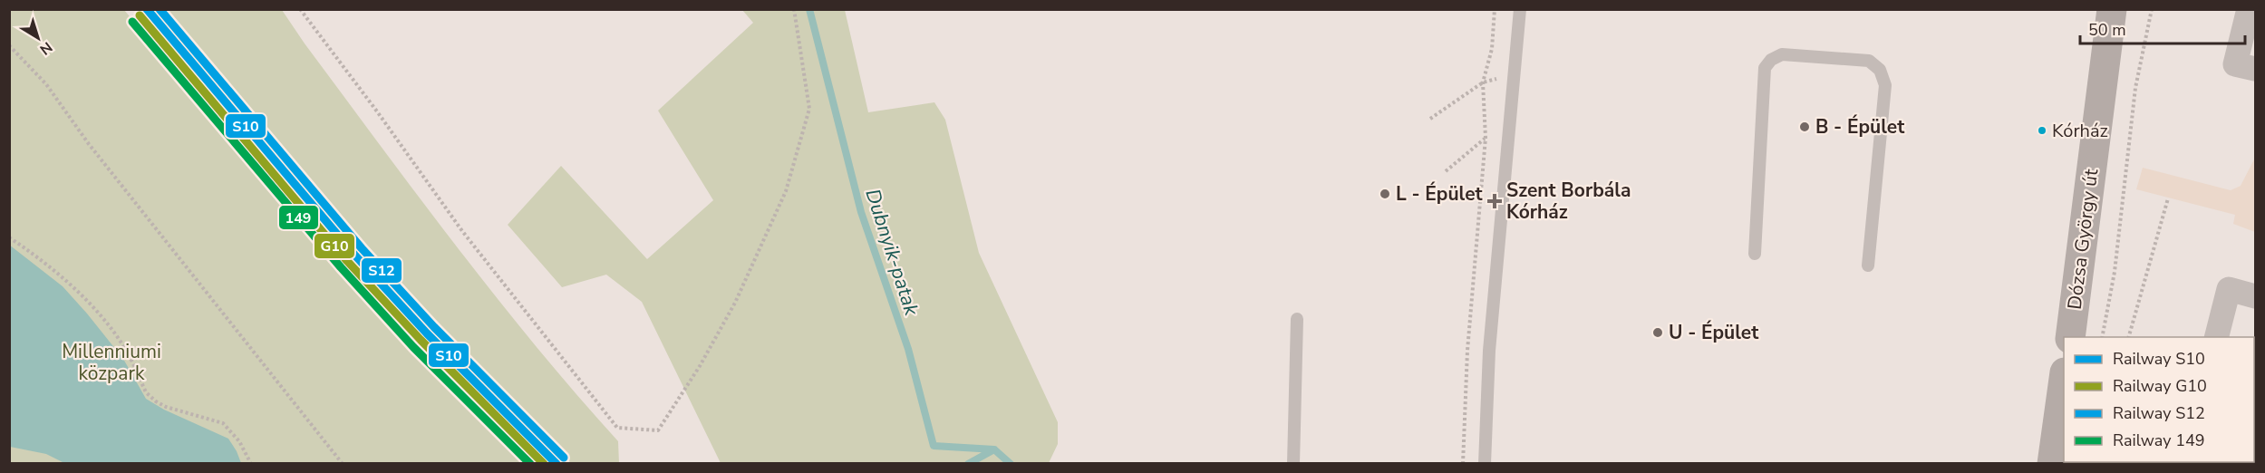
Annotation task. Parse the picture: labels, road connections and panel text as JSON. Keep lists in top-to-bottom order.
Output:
{
  "streets": {
    "street": ["Dózsa György út"]
  },
  "water": ["Dubnyik-patak"],
  "parks": ["Millenniumi közpark"],
  "places": {
    "other": [
      "B - Épület",
      "Kórház",
      "L - Épület",
      "U - Épület"
    ],
    "health": ["Szent Borbála Kórház"]
  },
  "lines": [
    "rail line S10",
    "rail line S12",
    "rail line G10",
    "rail line 149"
  ],
  "legend": [
    "Railway S10",
    "Railway G10",
    "Railway S12",
    "Railway 149"
  ],
  "scale_bar": "50 m",
  "north": "bottom right"
}
